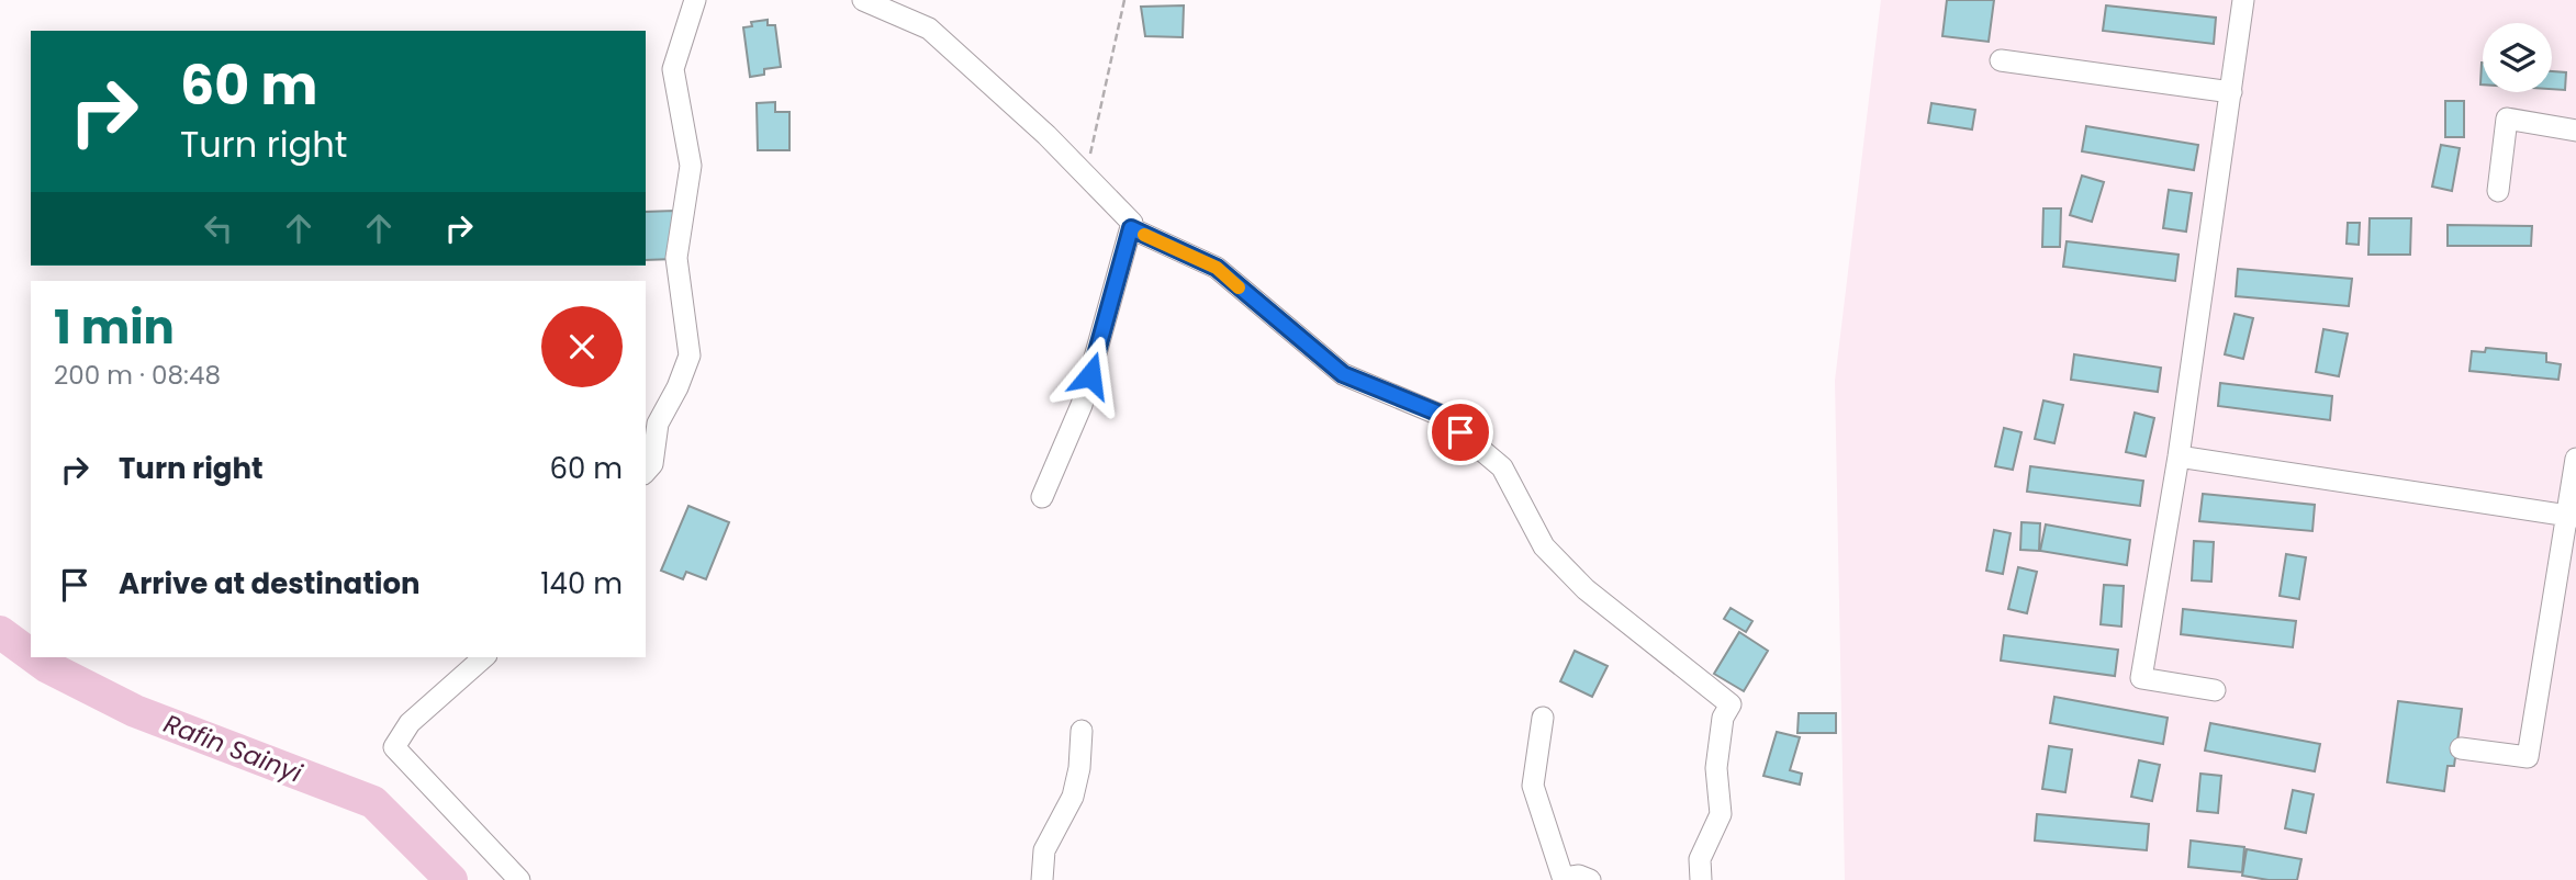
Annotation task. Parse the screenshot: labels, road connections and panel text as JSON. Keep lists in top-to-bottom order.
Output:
{
  "water": ["Rafin Sainyi"],
  "page": {
    "turn": ["60 m", "Turn right"],
    "heading": ["1 min", "200 m · 08:48"],
    "list": [
      {
        "name": "Turn right",
        "value": "60 m"
      },
      {
        "name": "Arrive at destination",
        "value": "140 m"
      }
    ]
  }
}
